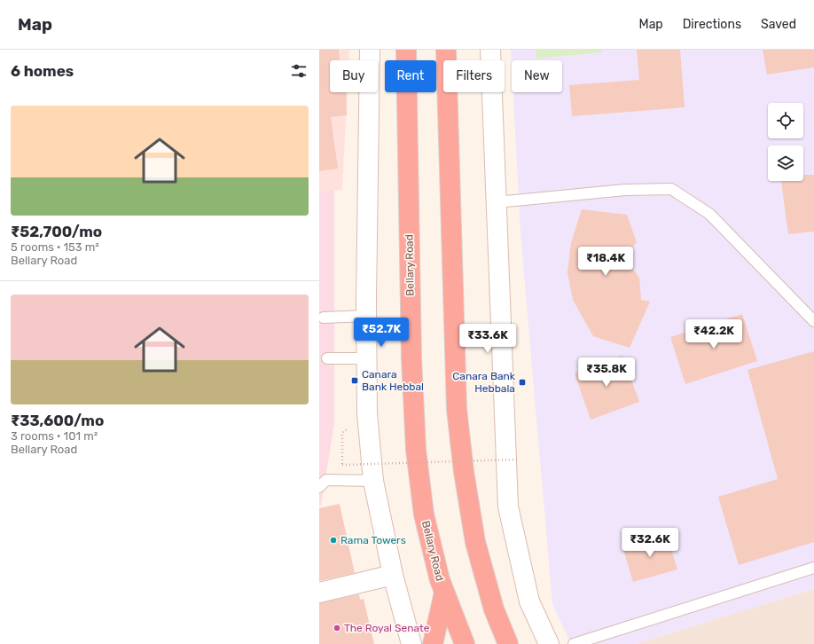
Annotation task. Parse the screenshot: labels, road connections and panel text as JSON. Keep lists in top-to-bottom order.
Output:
{
  "streets": {
    "highway": ["Bellary Road"]
  },
  "places": {
    "transit": ["Canara Bank Hebbal", "Canara Bank Hebbala"],
    "other": ["Rama Towers", "The Royal Senate"]
  },
  "page": {
    "header": "Map",
    "nav": ["Map", "Directions", "Saved"],
    "heading": "6 homes",
    "chip": [
      "Buy",
      "Rent",
      "Filters",
      "New"
    ],
    "list": [
      {
        "name": "₹52,700/mo",
        "note": "5 rooms · 153 m² · Bellary Road"
      },
      {
        "name": "₹33,600/mo",
        "note": "3 rooms · 101 m² · Bellary Road"
      }
    ],
    "price": [
      "₹18.4K",
      "₹52.7K",
      "₹42.2K",
      "₹33.6K",
      "₹35.8K",
      "₹32.6K"
    ]
  }
}
